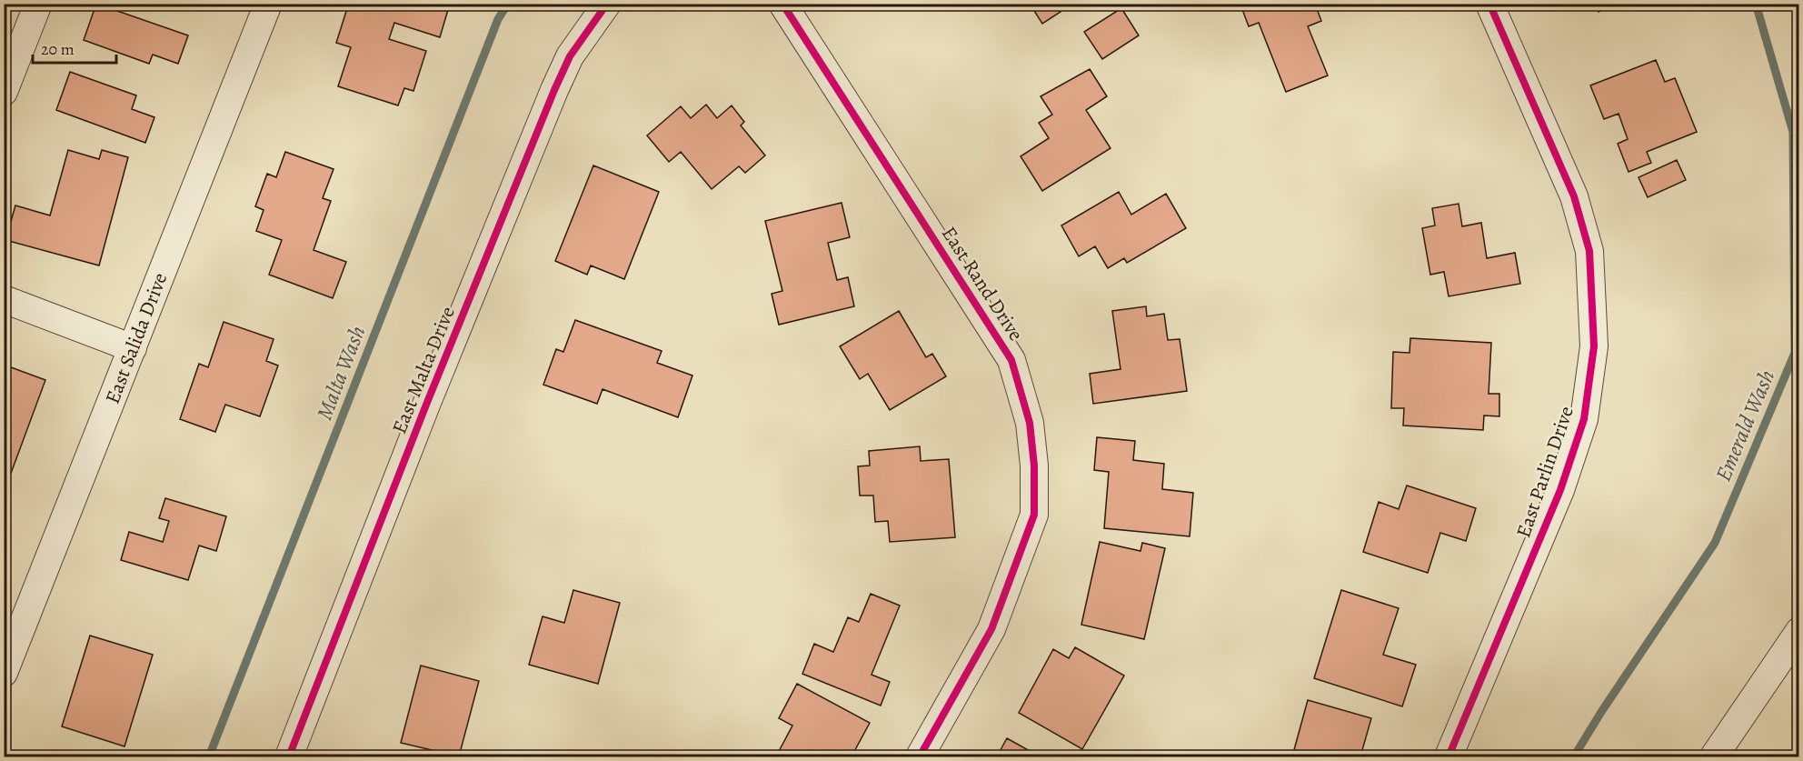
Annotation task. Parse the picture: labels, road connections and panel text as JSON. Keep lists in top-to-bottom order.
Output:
{
  "streets": {
    "street": [
      "East Rand Drive",
      "East Salida Drive",
      "East Malta Drive",
      "East Parlin Drive"
    ]
  },
  "water": ["Malta Wash", "Emerald Wash"],
  "scale_bar": "20 m"
}
